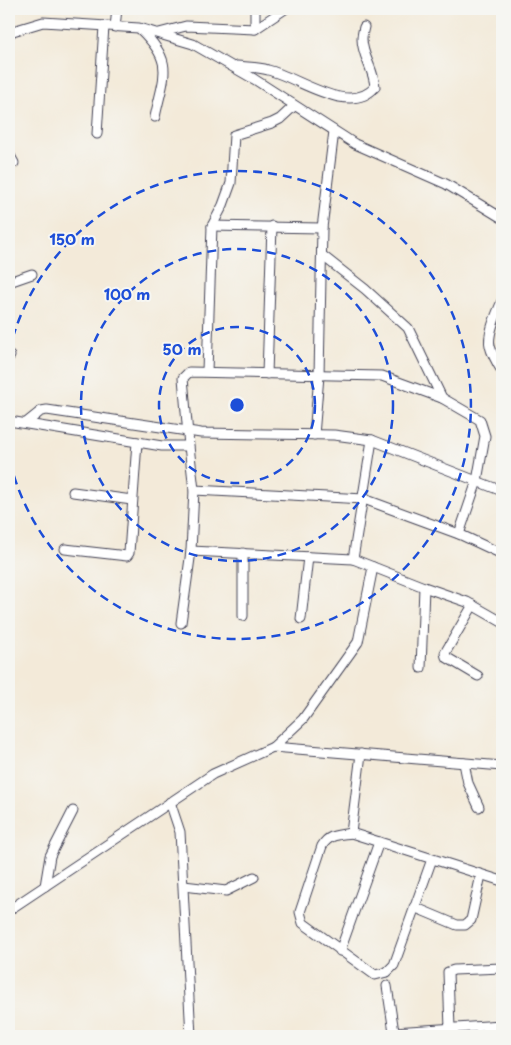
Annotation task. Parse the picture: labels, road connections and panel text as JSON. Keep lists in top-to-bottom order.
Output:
{
  "rings": ["150 m", "100 m", "50 m"]
}
